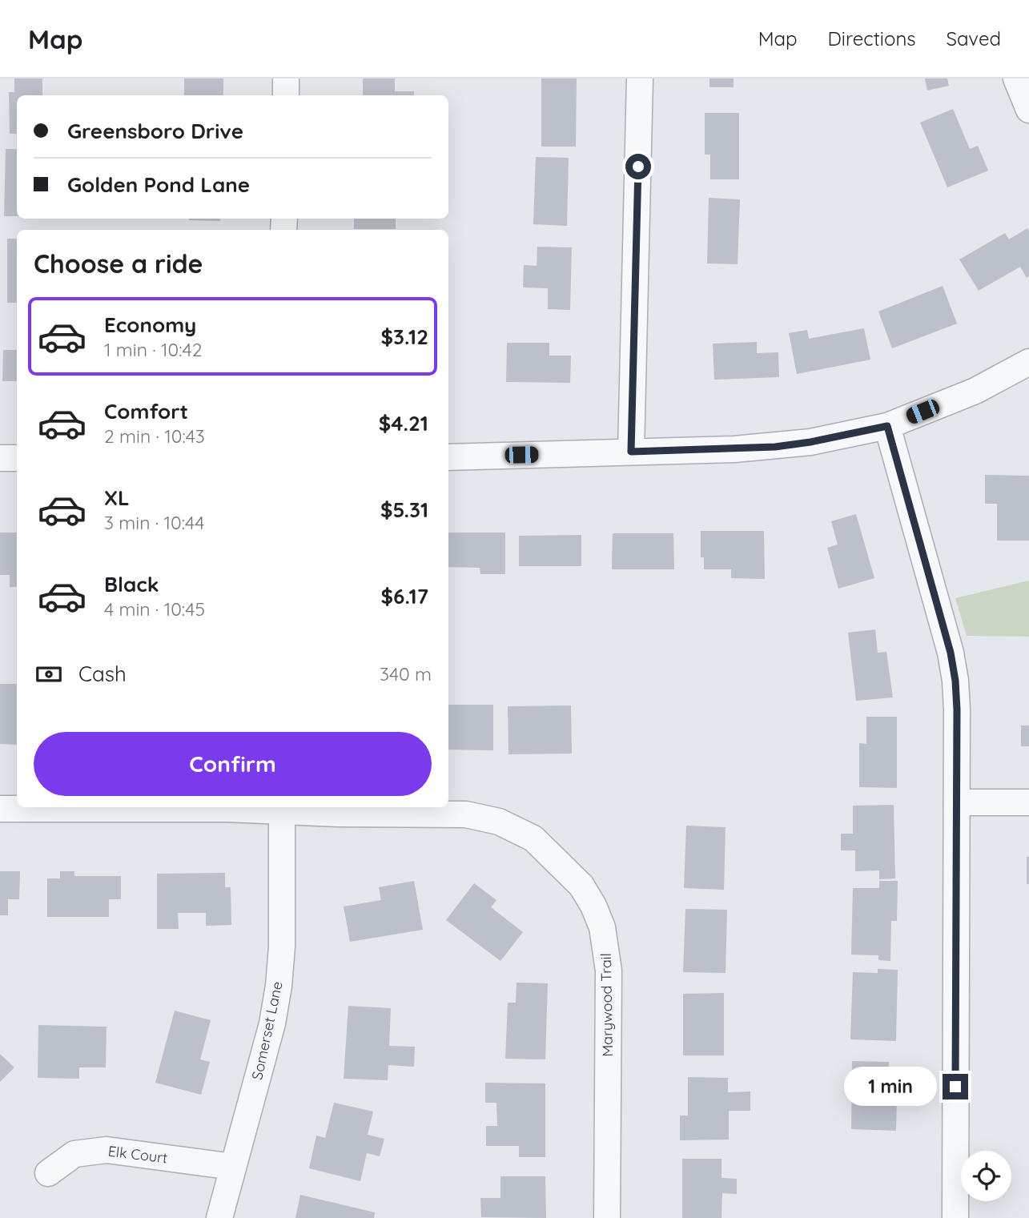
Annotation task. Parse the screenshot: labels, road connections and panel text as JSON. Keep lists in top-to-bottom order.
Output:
{
  "streets": {
    "street": ["Marywood Trail", "Somerset Lane", "Elk Court"]
  },
  "crossings": [
    ["Marywood Trail", "Somerset Lane"],
    ["Somerset Lane", "Elk Court"]
  ],
  "page": {
    "header": "Map",
    "nav": ["Map", "Directions", "Saved"],
    "banner": ["Greensboro Drive", "Golden Pond Lane"],
    "heading": "Choose a ride",
    "list": [
      {
        "name": "Economy",
        "note": "1 min · 10:42",
        "value": "$3.12"
      },
      {
        "name": "Comfort",
        "note": "2 min · 10:43",
        "value": "$4.21"
      },
      {
        "name": "XL",
        "note": "3 min · 10:44",
        "value": "$5.31"
      },
      {
        "name": "Black",
        "note": "4 min · 10:45",
        "value": "$6.17"
      }
    ],
    "pay": ["Cash", "340 m"],
    "buttons": "Confirm",
    "bubble": "1 min"
  }
}
